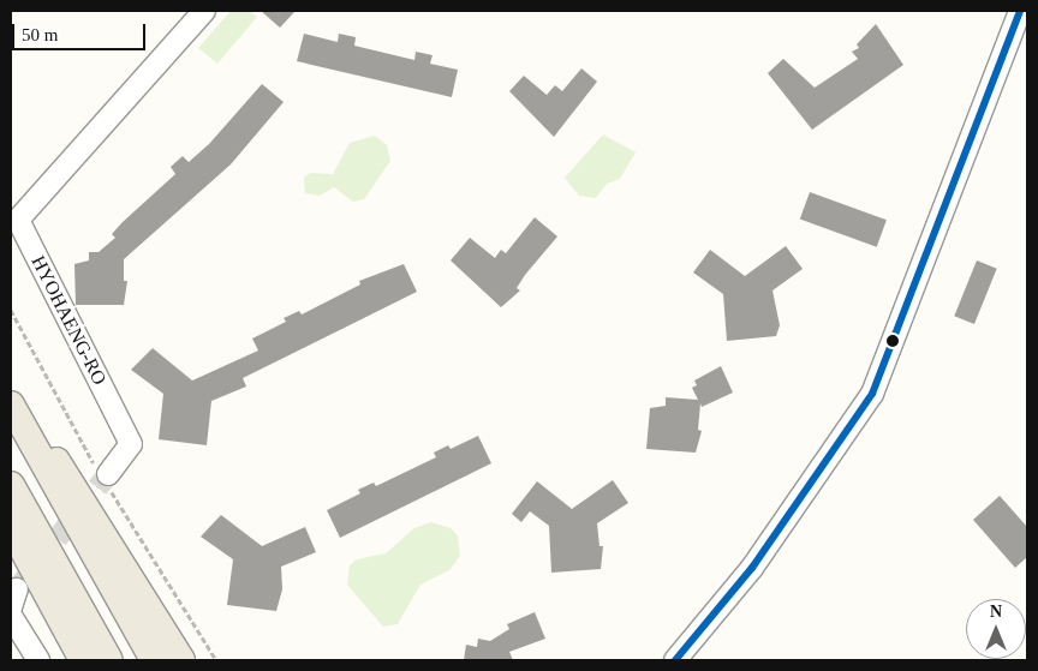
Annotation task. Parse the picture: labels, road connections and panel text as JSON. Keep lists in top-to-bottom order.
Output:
{
  "streets": {
    "street": ["HYOHAENG-RO"]
  },
  "scale_bar": "50 m",
  "north": "top"
}
